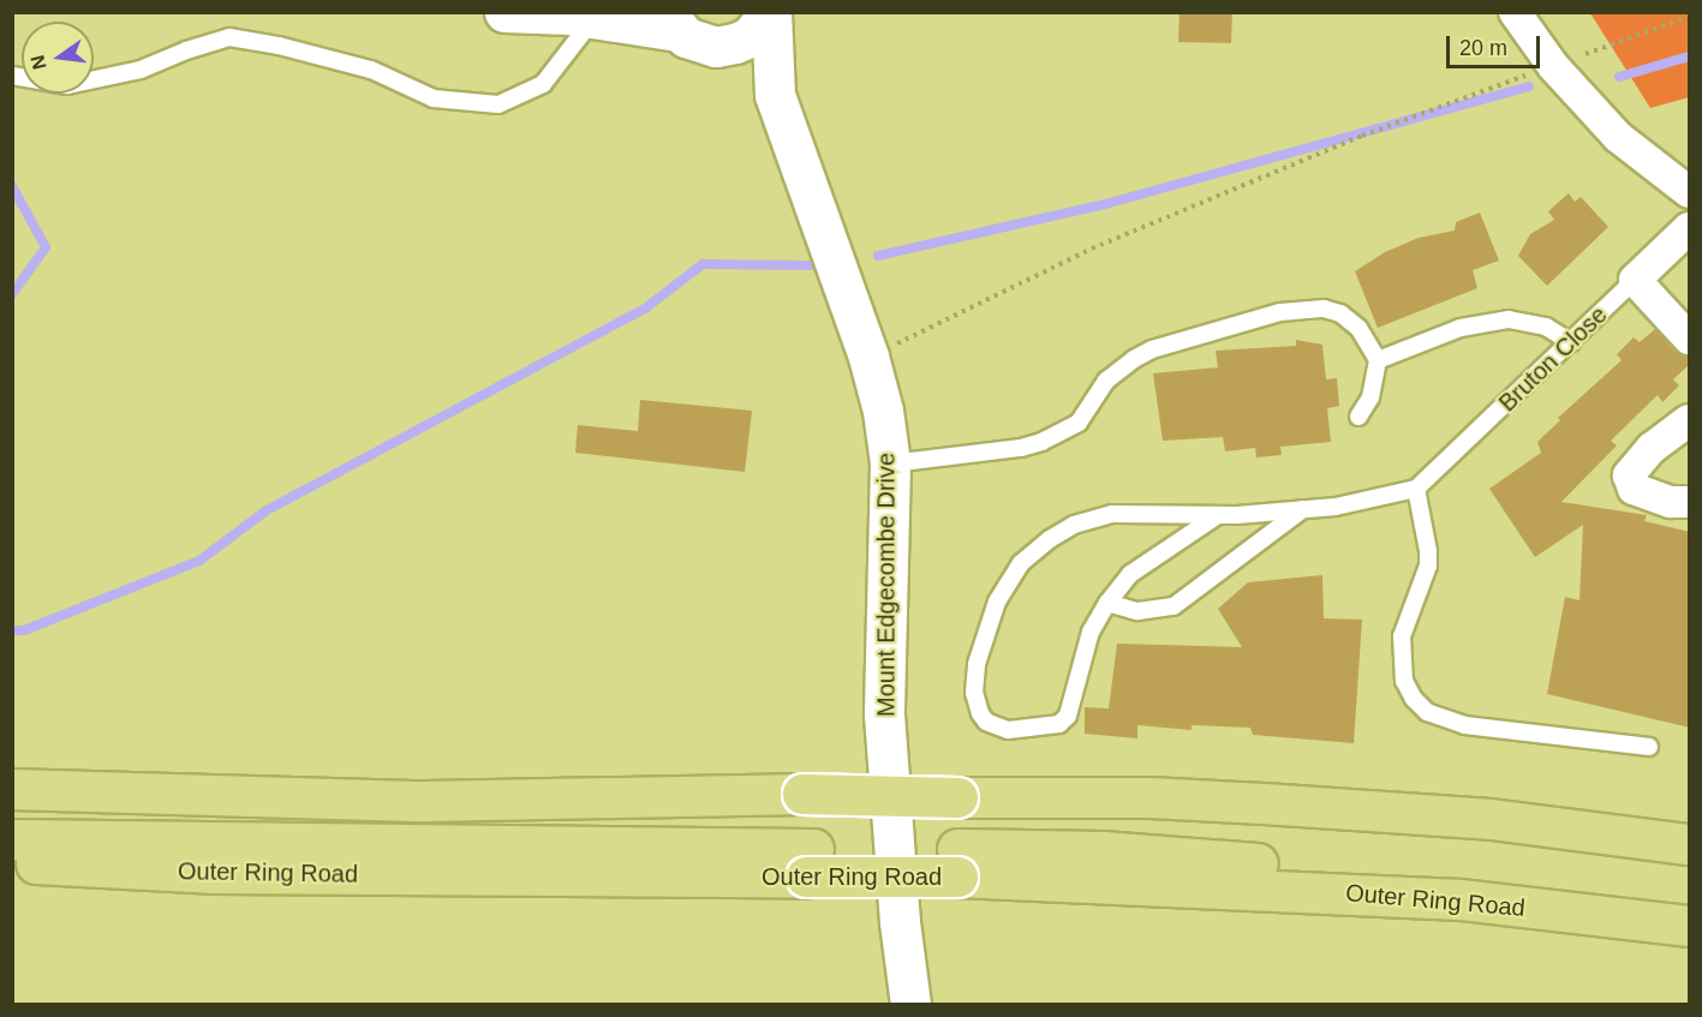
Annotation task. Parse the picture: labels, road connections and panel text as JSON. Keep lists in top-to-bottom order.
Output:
{
  "streets": {
    "highway": ["Outer Ring Road"],
    "street": ["Bruton Close", "Mount Edgecombe Drive"]
  },
  "scale_bar": "20 m",
  "north": "left"
}
